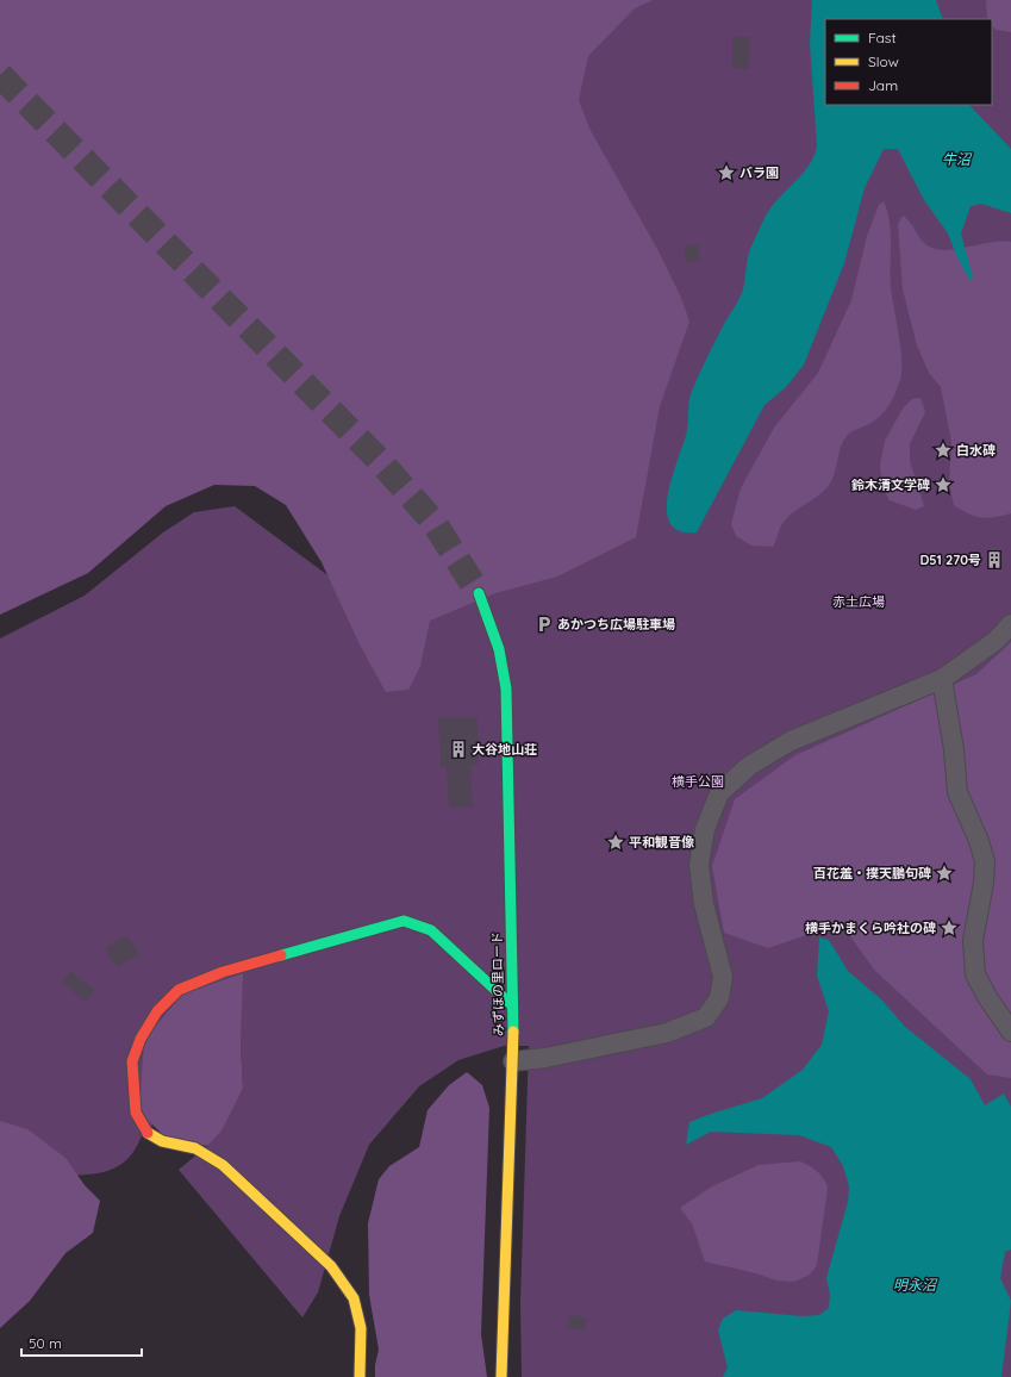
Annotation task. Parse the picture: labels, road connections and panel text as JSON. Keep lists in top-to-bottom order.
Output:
{
  "streets": {
    "street": ["みずほの里ロード"]
  },
  "water": ["牛沼", "明永沼"],
  "parks": ["赤土広場", "横手公園"],
  "places": {
    "place": [
      "バラ園",
      "白水碑",
      "鈴木清文学碑",
      "平和観音像",
      "百花羞・撲天鵬句碑",
      "横手かまくら吟社の碑"
    ],
    "building": ["D51 270号", "大谷地山荘"],
    "parking": ["あかつち広場駐車場"]
  },
  "legend": ["Fast", "Slow", "Jam"],
  "scale_bar": "50 m"
}
